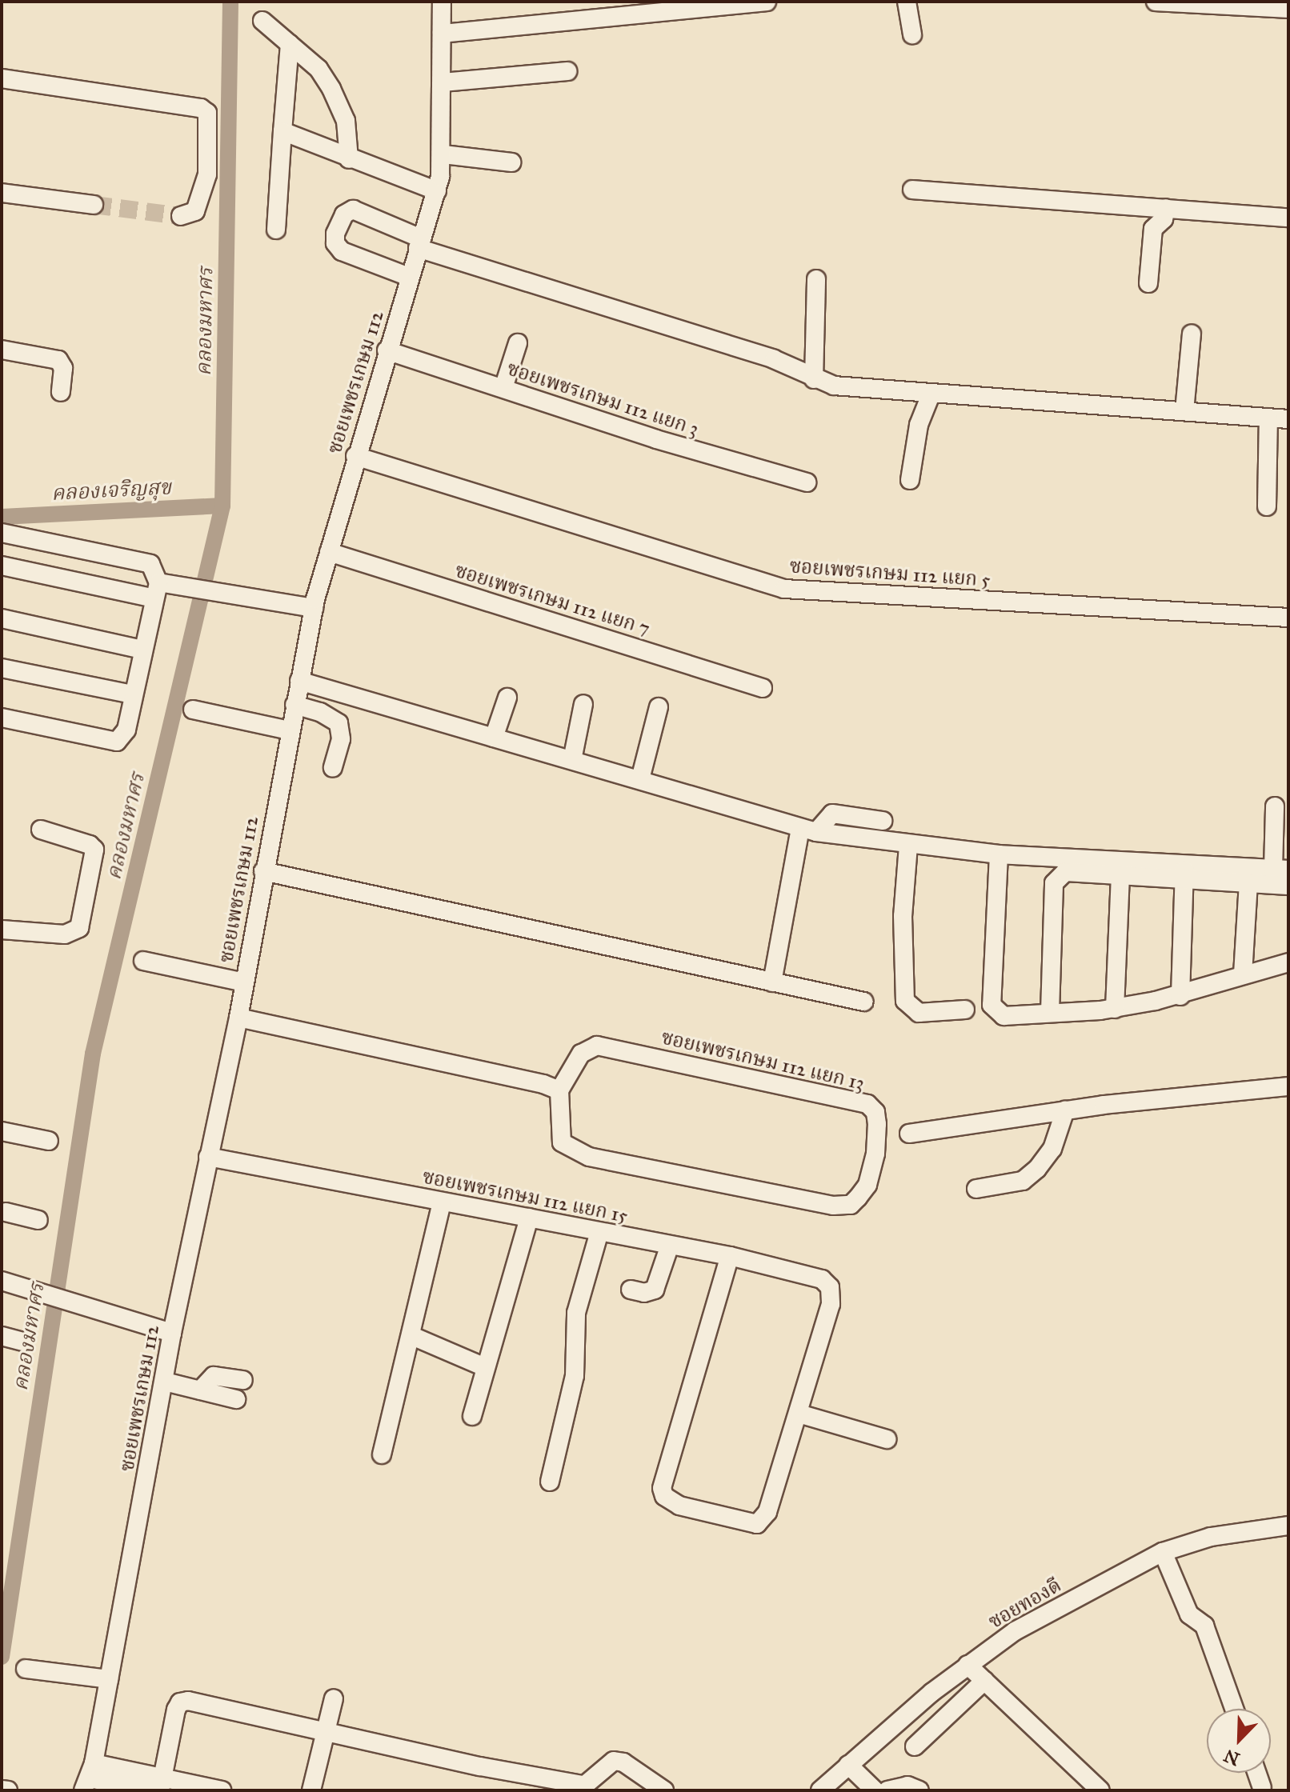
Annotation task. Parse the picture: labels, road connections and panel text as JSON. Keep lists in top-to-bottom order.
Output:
{
  "streets": {
    "street": [
      "ซอยเพชรเกษม 112",
      "ซอยเพชรเกษม 112 แยก 3",
      "ซอยเพชรเกษม 112 แยก 5",
      "ซอยเพชรเกษม 112 แยก 7",
      "ซอยเพชรเกษม 112 แยก 13",
      "ซอยเพชรเกษม 112 แยก 15",
      "ซอยทองดี"
    ]
  },
  "crossings": [
    ["ซอยเพชรเกษม 112", "ซอยเพชรเกษม 112 แยก 3"],
    ["ซอยเพชรเกษม 112", "ซอยเพชรเกษม 112 แยก 5"],
    ["ซอยเพชรเกษม 112", "ซอยเพชรเกษม 112 แยก 7"],
    ["ซอยเพชรเกษม 112", "ซอยเพชรเกษม 112 แยก 15"]
  ],
  "water": ["คลองมหาศร", "คลองเจริญสุข"],
  "north": "bottom left"
}
